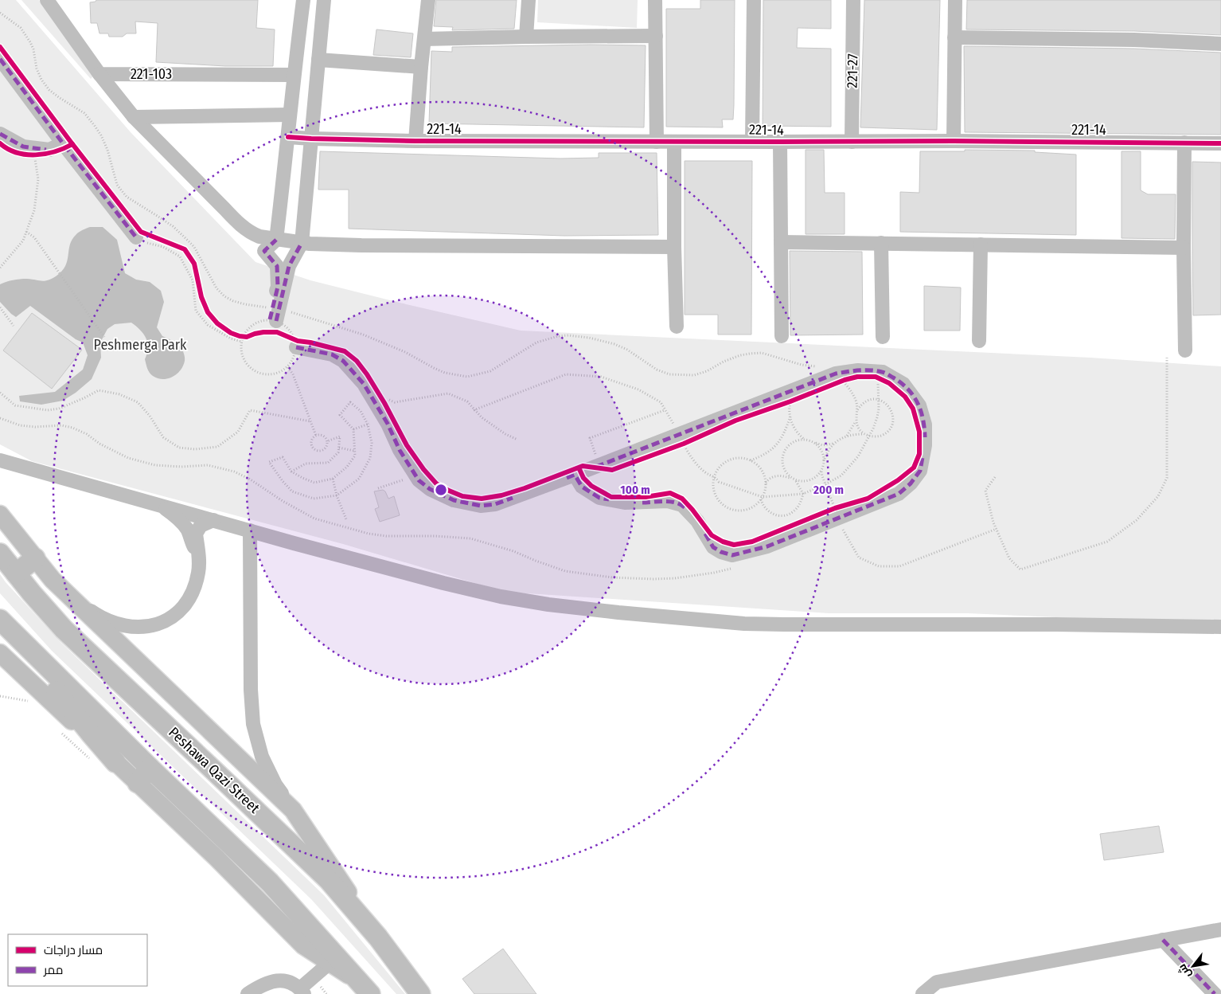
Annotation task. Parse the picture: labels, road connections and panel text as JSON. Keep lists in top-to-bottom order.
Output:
{
  "streets": {
    "highway": ["Peshawa Qazi Street"],
    "street": ["221-27", "221-103", "221-14"]
  },
  "crossings": [
    ["221-27", "221-14"]
  ],
  "parks": ["Peshmerga Park"],
  "legend": ["مسار دراجات", "ممر"],
  "north": "bottom left",
  "rings": ["100 m", "200 m"]
}
